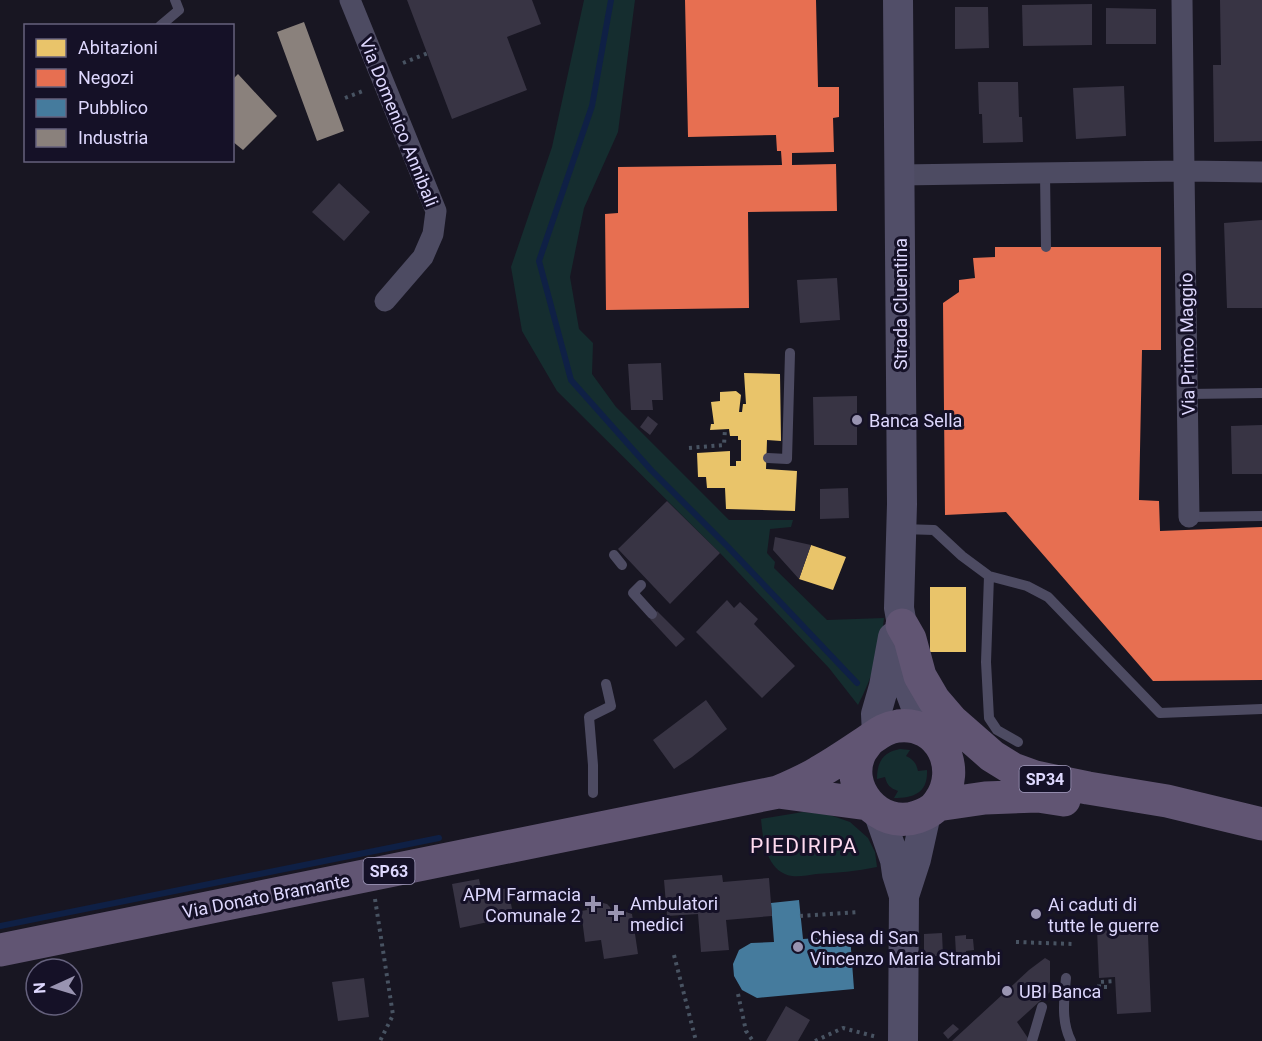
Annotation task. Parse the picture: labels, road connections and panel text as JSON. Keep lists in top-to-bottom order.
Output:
{
  "streets": {
    "main road": [
      "Strada Cluentina",
      "SP34",
      "SP63",
      "Via Donato Bramante"
    ],
    "street": ["Via Domenico Annibali", "Via Primo Maggio"]
  },
  "crossings": [
    ["Strada Cluentina", "SP34"],
    ["Strada Cluentina", "Via Donato Bramante"],
    ["SP34", "Via Donato Bramante"]
  ],
  "districts": ["PIEDIRIPA"],
  "places": {
    "other": [
      "Banca Sella",
      "Ai caduti di tutte le guerre",
      "Chiesa di San Vincenzo Maria Strambi",
      "UBI Banca"
    ],
    "health": ["APM Farmacia Comunale 2", "Ambulatori medici"]
  },
  "legend": [
    "Abitazioni",
    "Negozi",
    "Pubblico",
    "Industria"
  ],
  "north": "left"
}
